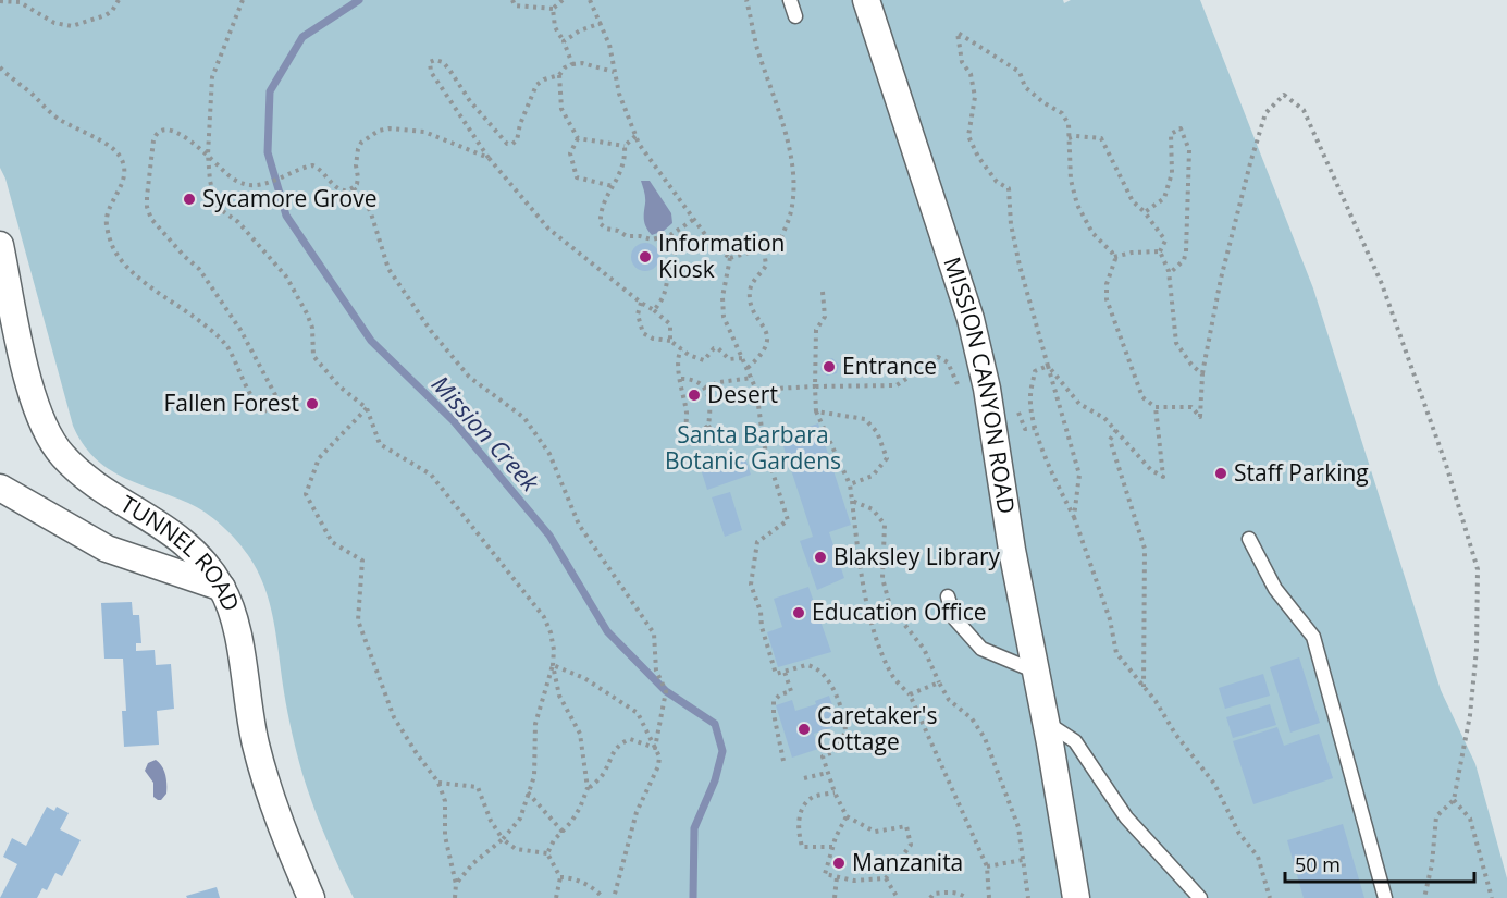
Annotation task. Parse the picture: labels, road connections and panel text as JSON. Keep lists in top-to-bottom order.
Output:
{
  "streets": {
    "street": ["MISSION CANYON ROAD", "TUNNEL ROAD"]
  },
  "water": ["Mission Creek"],
  "parks": ["Santa Barbara Botanic Gardens"],
  "places": [
    "Sycamore Grove",
    "Information Kiosk",
    "Entrance",
    "Desert",
    "Fallen Forest",
    "Staff Parking",
    "Blaksley Library",
    "Education Office",
    "Caretaker's Cottage",
    "Manzanita"
  ],
  "scale_bar": "50 m"
}
